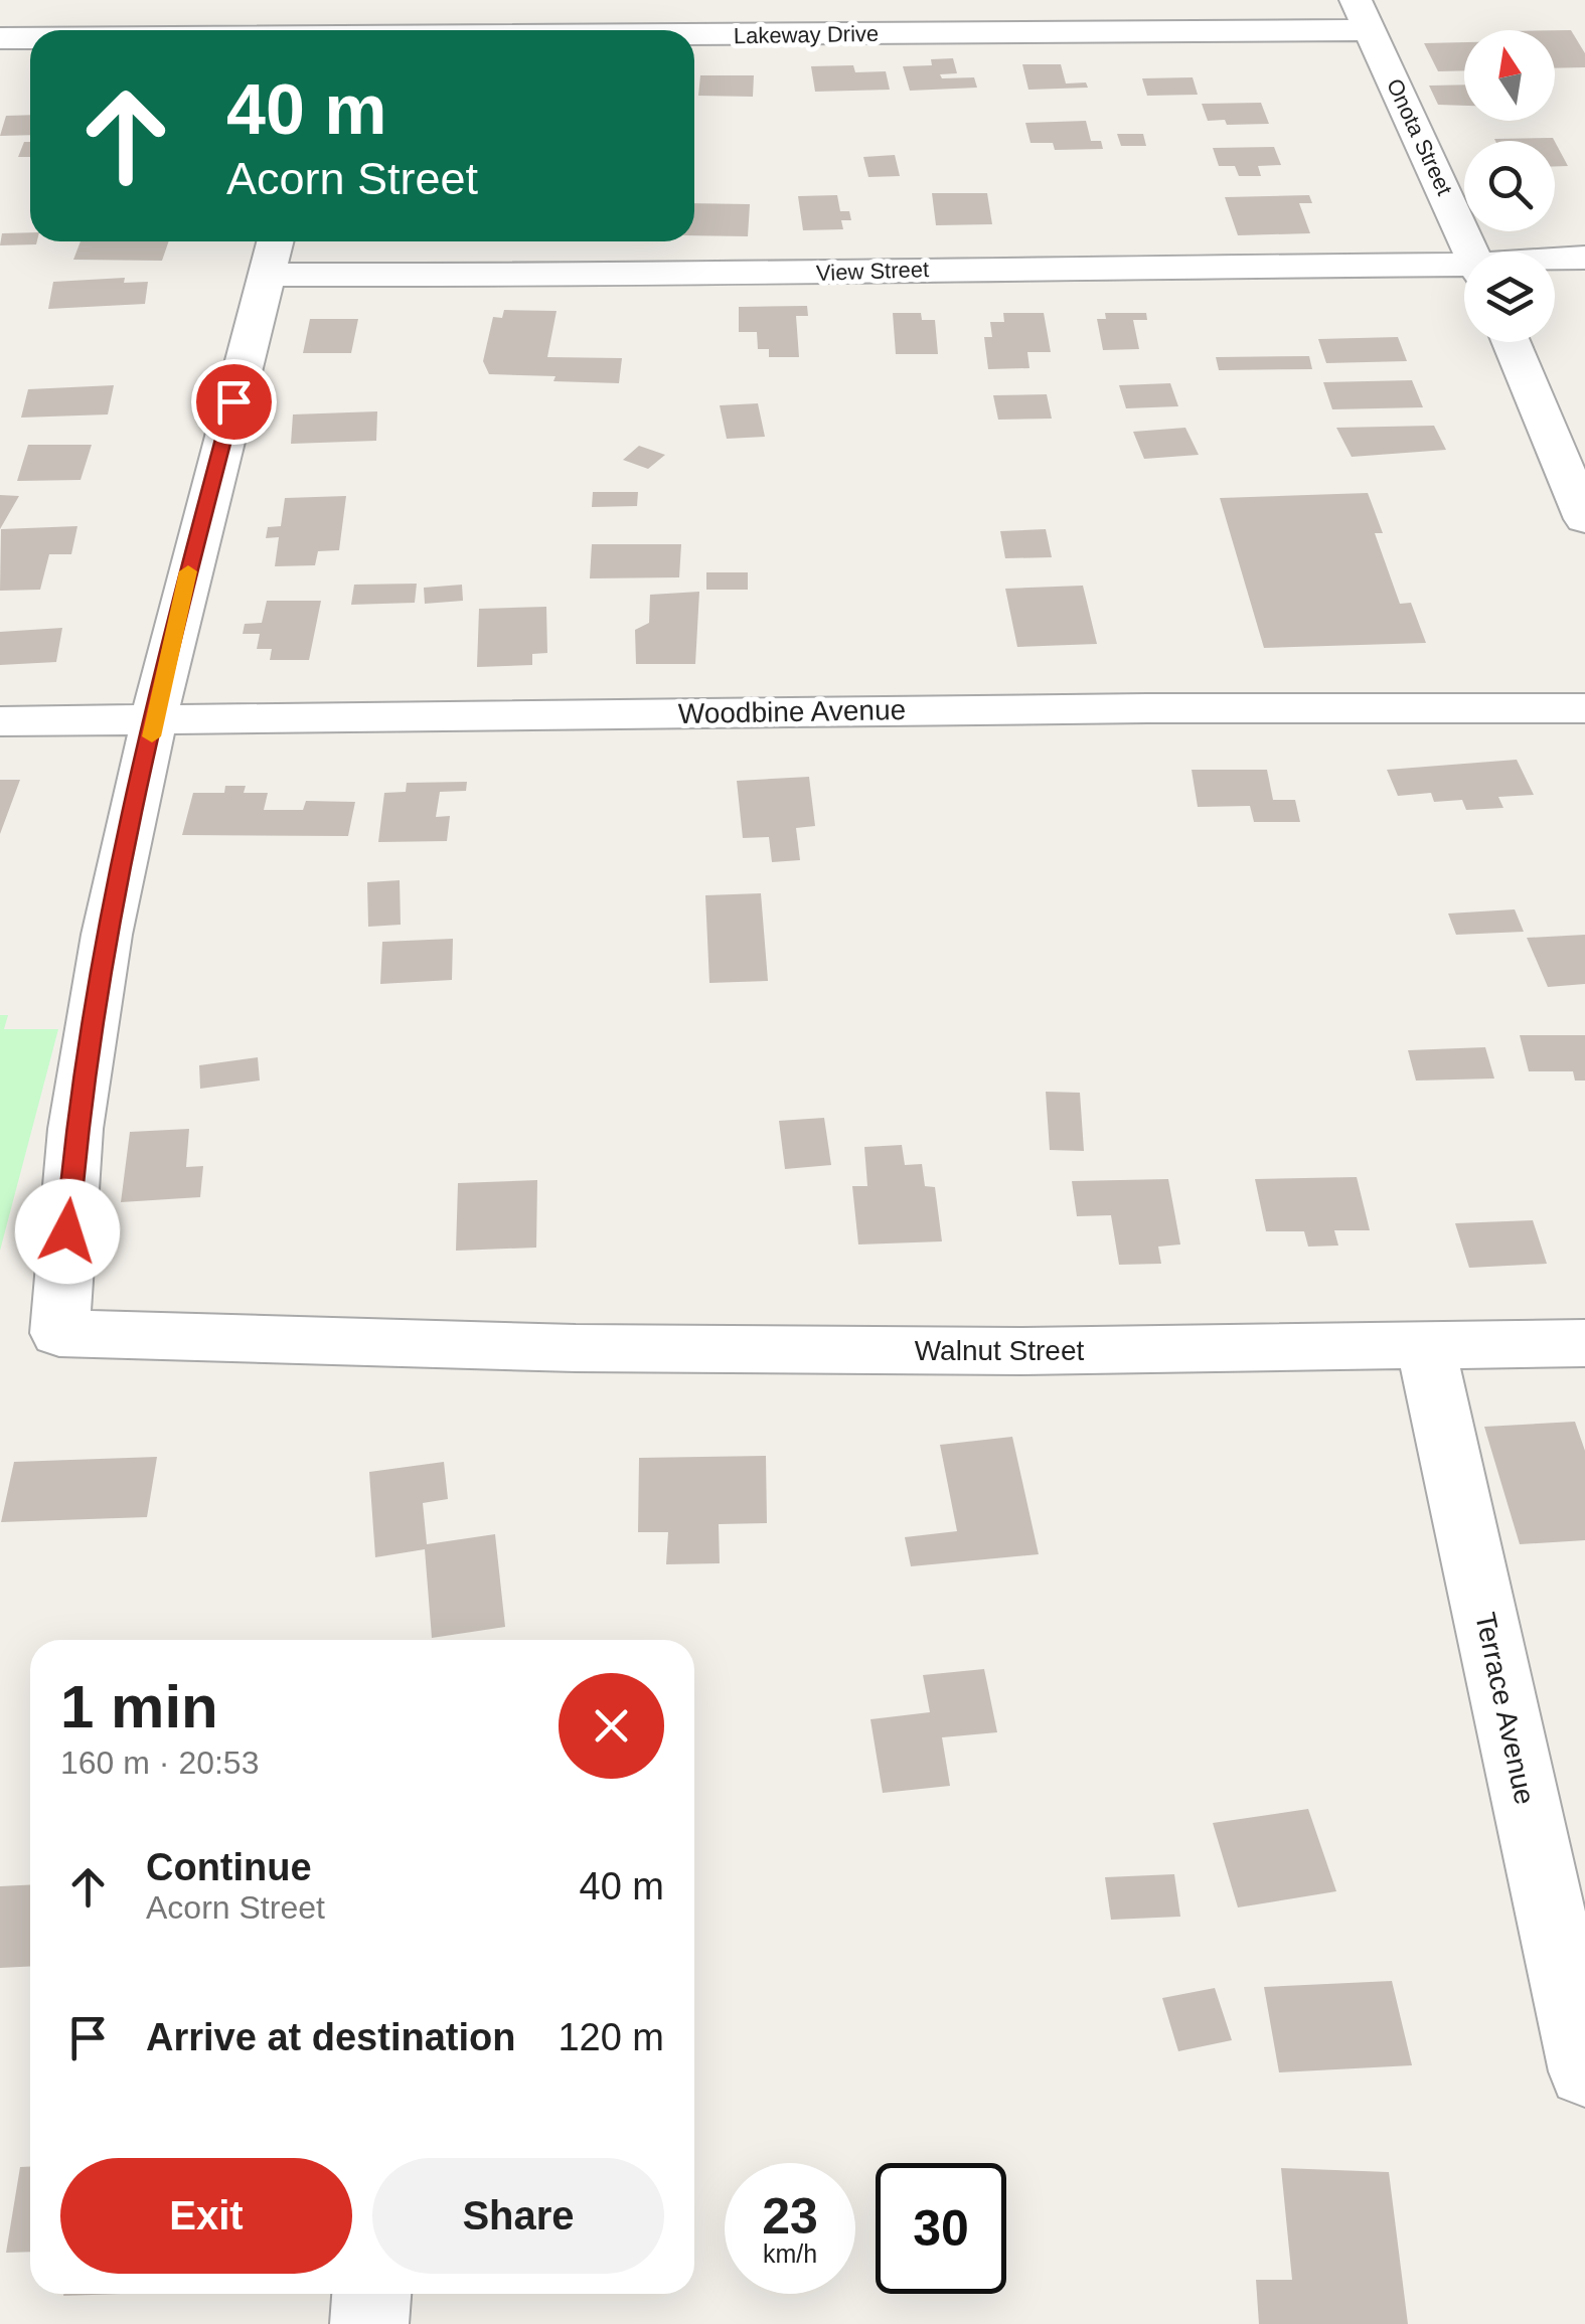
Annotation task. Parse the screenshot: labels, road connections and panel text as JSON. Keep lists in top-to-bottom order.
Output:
{
  "streets": {
    "street": [
      "Lakeway Drive",
      "Onota Street",
      "View Street",
      "Woodbine Avenue",
      "Walnut Street",
      "Terrace Avenue"
    ]
  },
  "crossings": [
    ["Lakeway Drive", "Onota Street"],
    ["Woodbine Avenue", "Walnut Street"],
    ["Walnut Street", "Terrace Avenue"]
  ],
  "north": "top",
  "page": {
    "turn": ["40 m", "Acorn Street"],
    "heading": ["1 min", "160 m · 20:53"],
    "list": [
      {
        "name": "Continue",
        "note": "Acorn Street",
        "value": "40 m"
      },
      {
        "name": "Arrive at destination",
        "value": "120 m"
      }
    ],
    "buttons": ["Exit", "Share"],
    "speed": "23 km/h",
    "limit": "30"
  }
}
